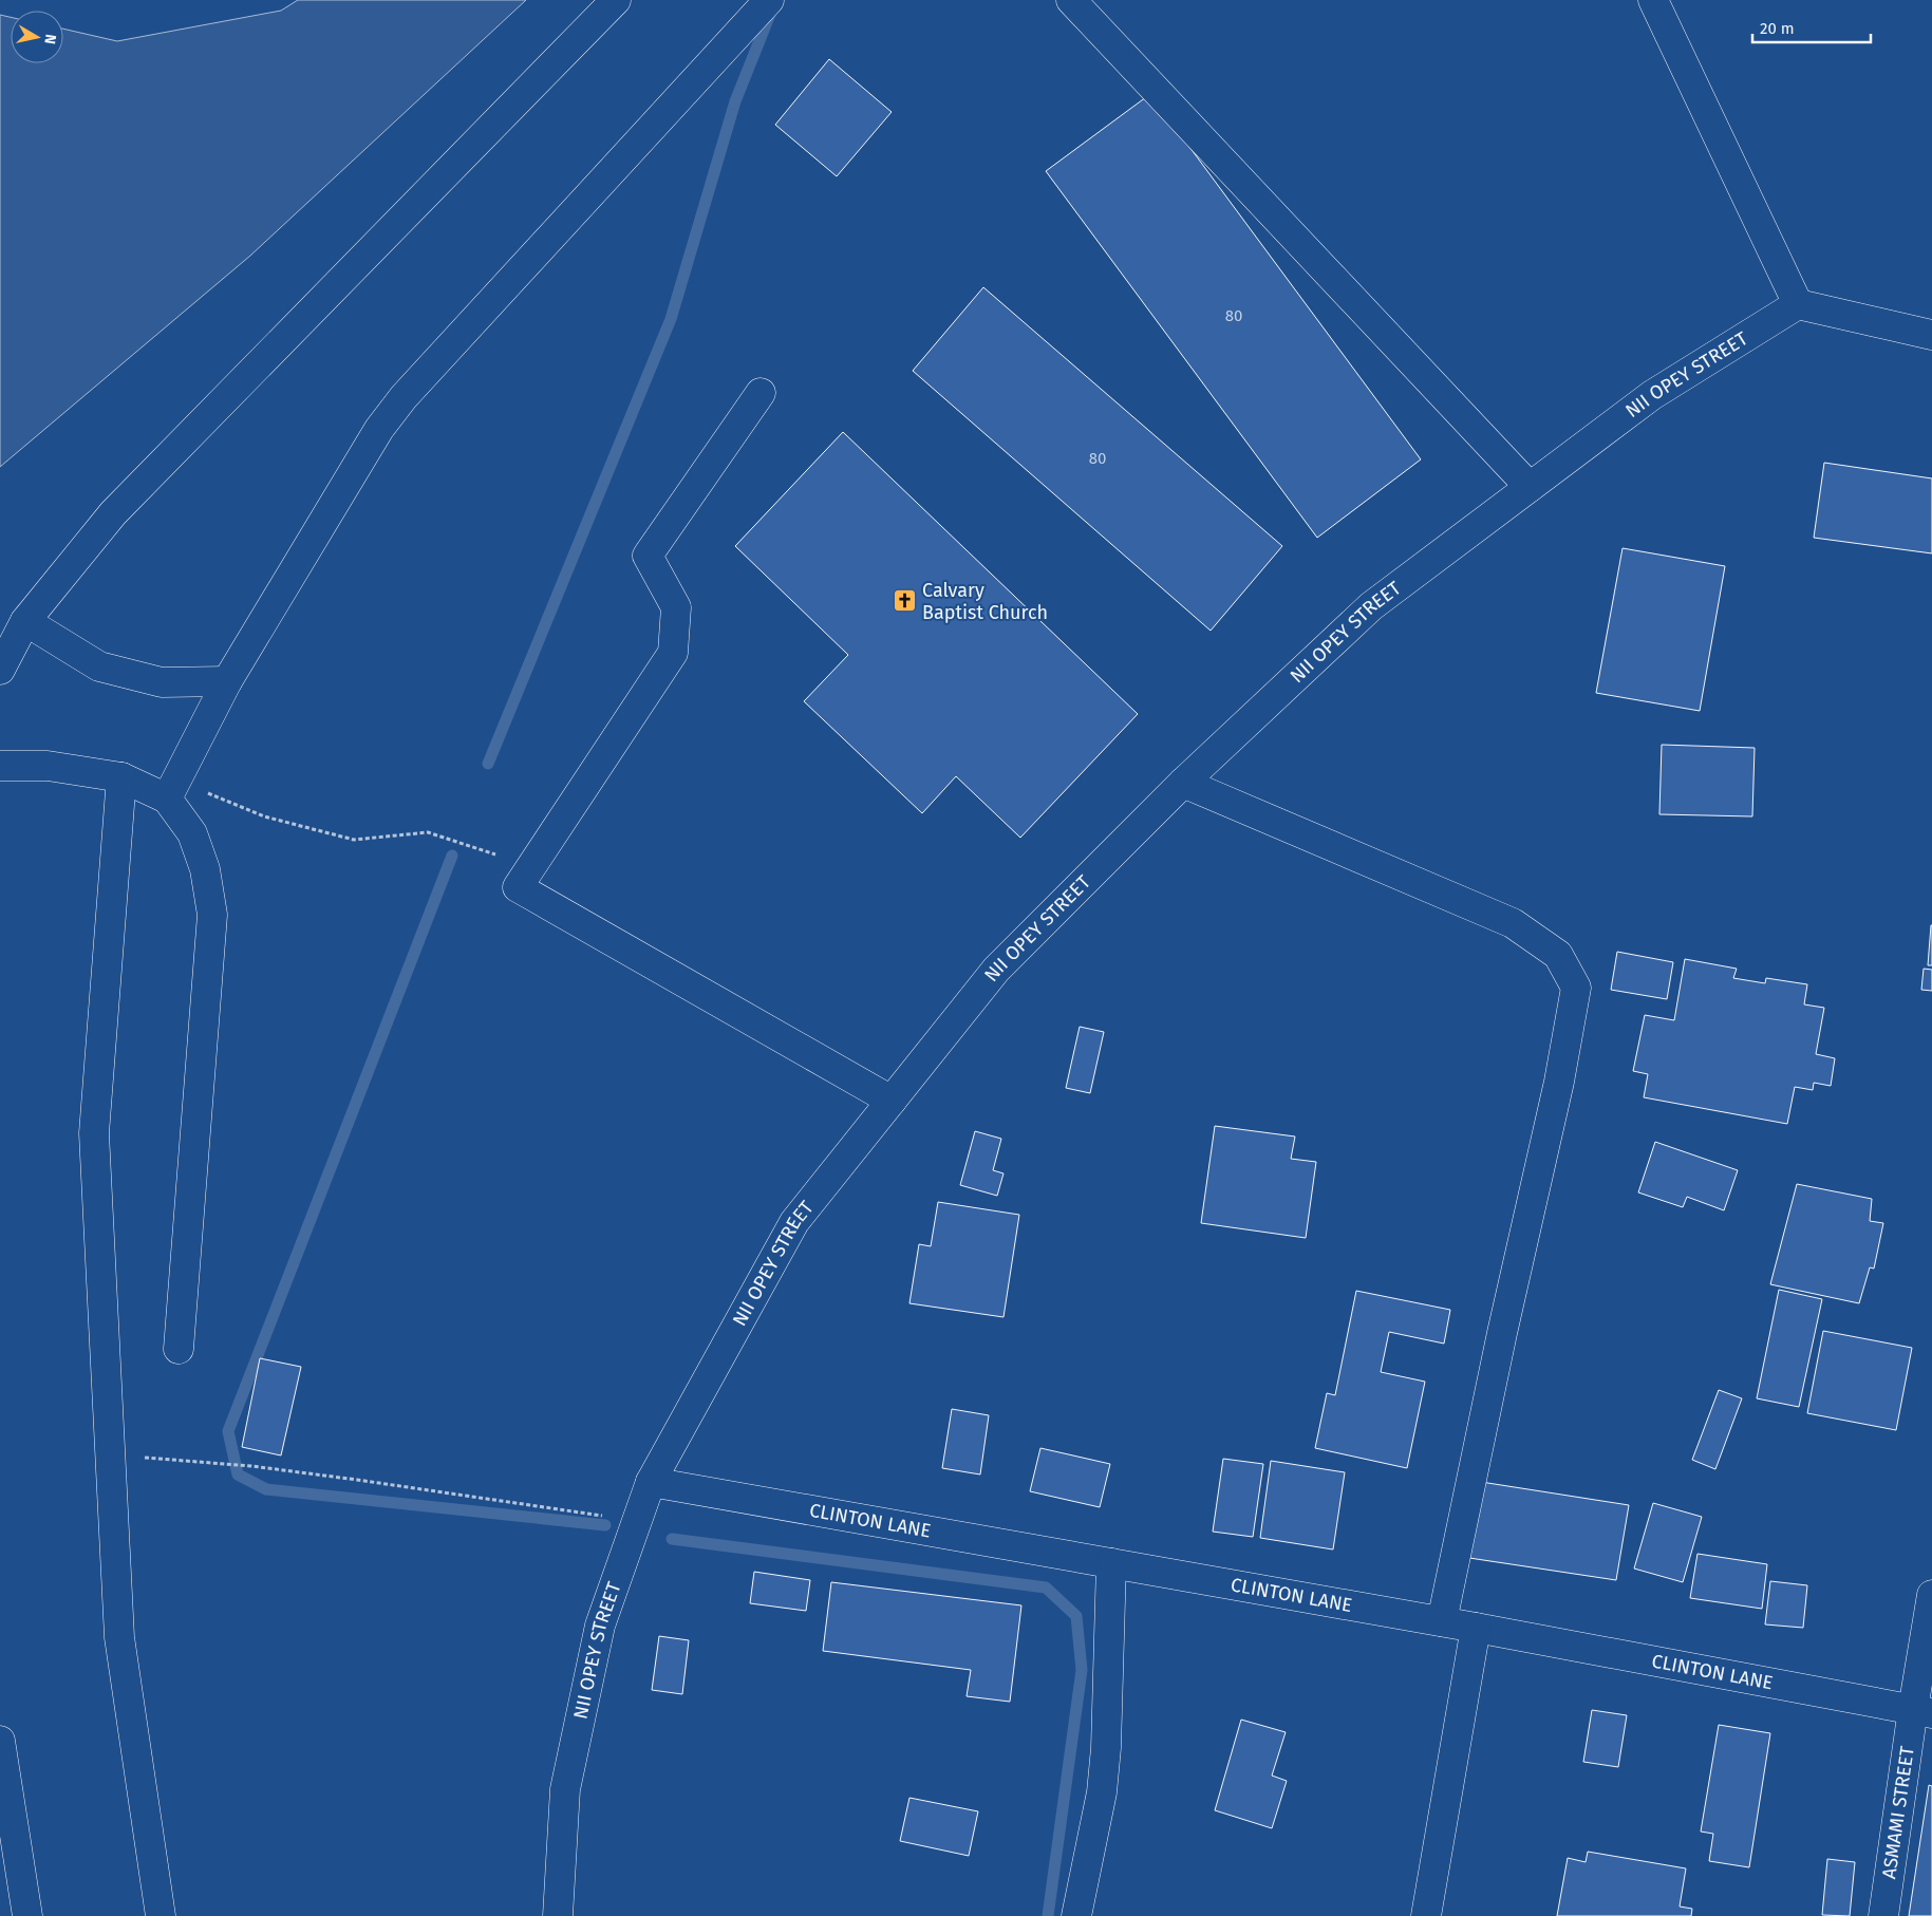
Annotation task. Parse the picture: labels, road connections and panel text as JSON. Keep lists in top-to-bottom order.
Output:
{
  "streets": {
    "main road": ["NII OPEY STREET", "CLINTON LANE", "ASMAMI STREET"]
  },
  "crossings": [
    ["NII OPEY STREET", "CLINTON LANE"],
    ["CLINTON LANE", "ASMAMI STREET"]
  ],
  "places": {
    "church": ["Calvary Baptist Church"]
  },
  "house_numbers": ["80", "80"],
  "scale_bar": "20 m",
  "north": "right"
}
